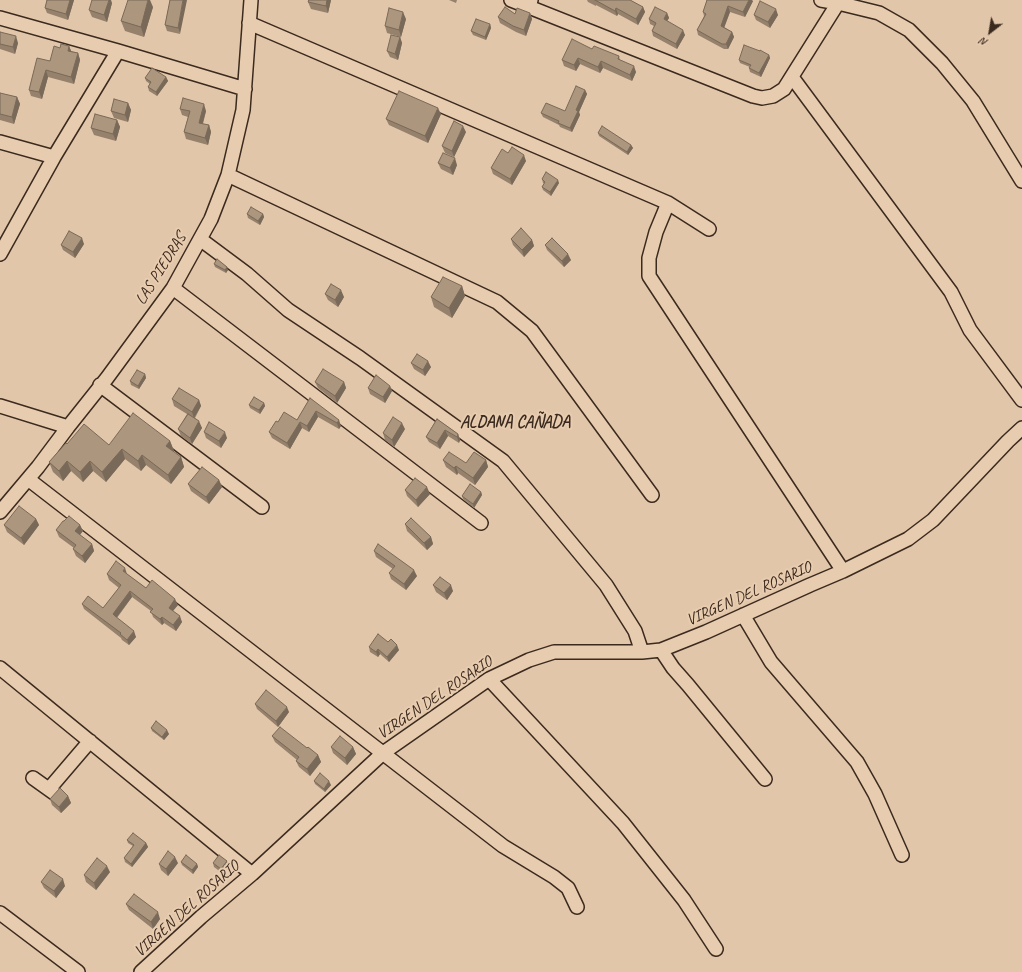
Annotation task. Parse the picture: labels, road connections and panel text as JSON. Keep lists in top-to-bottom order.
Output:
{
  "streets": {
    "street": ["LAS PIEDRAS", "VIRGEN DEL ROSARIO"]
  },
  "districts": ["ALDANA CAÑADA"],
  "north": "bottom left"
}
